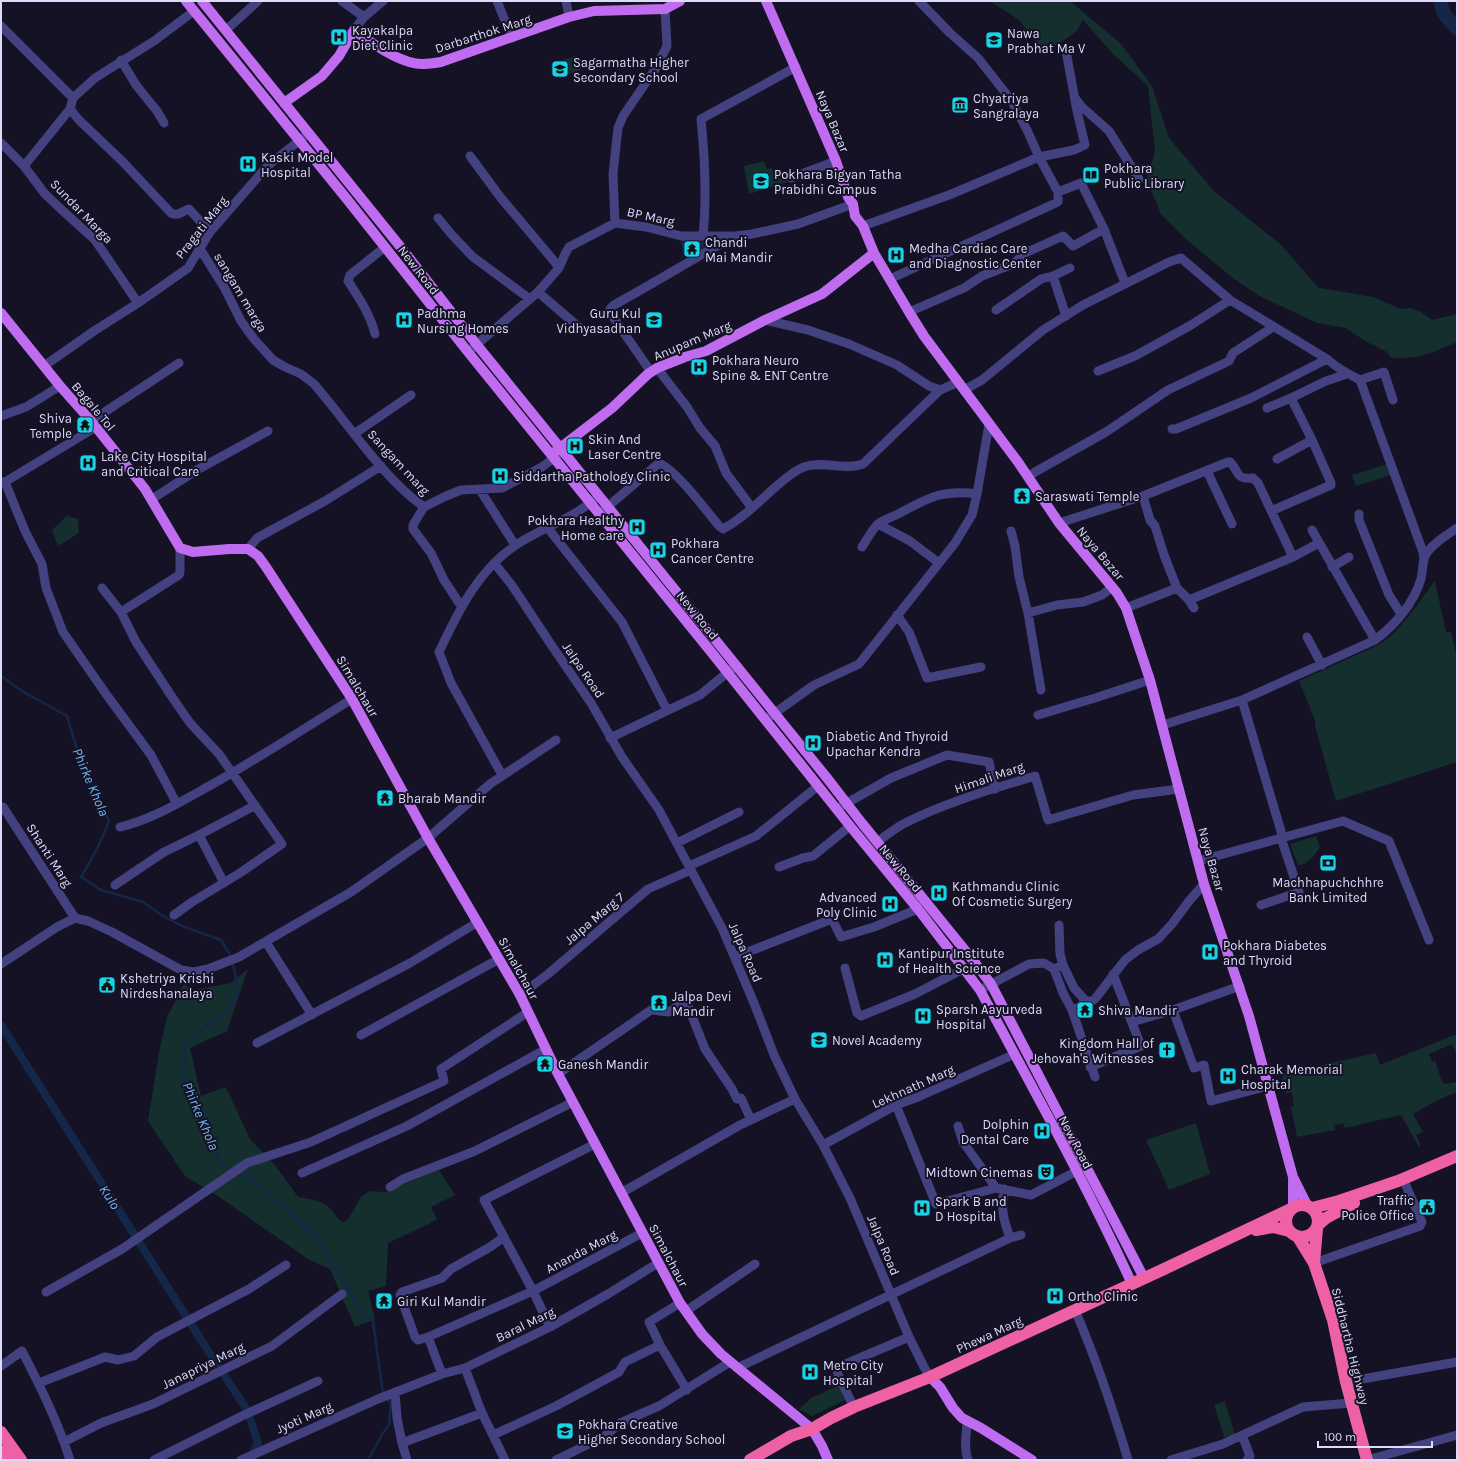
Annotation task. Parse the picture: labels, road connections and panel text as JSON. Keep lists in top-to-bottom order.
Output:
{
  "streets": {
    "highway": ["Phewa Marg", "Siddhartha Highway"],
    "main road": [
      "Darbarthok Marg",
      "Naya Bazar",
      "New Road",
      "Anupam Marg",
      "Bagale Tol",
      "Simalchaur"
    ],
    "street": [
      "Sundar Marga",
      "BP Marg",
      "Pragati Marg",
      "sangam marga",
      "Sangam marg",
      "Jalpa Road",
      "Himali Marg",
      "Shanti Marg",
      "Jalpa Marg 7",
      "Lekhnath Marg",
      "Ananda Marg",
      "Baral Marg",
      "Janapriya Marg",
      "Jyoti Marg"
    ]
  },
  "crossings": [
    ["Naya Bazar", "BP Marg"],
    ["Naya Bazar", "Anupam Marg"],
    ["Naya Bazar", "Himali Marg"],
    ["Naya Bazar", "Siddhartha Highway"],
    ["Sundar Marga", "Pragati Marg"],
    ["BP Marg", "New Road"],
    ["Pragati Marg", "New Road"],
    ["Pragati Marg", "sangam marga"],
    ["Pragati Marg", "Bagale Tol"],
    ["New Road", "Anupam Marg"],
    ["New Road", "Sangam marg"],
    ["New Road", "Himali Marg"],
    ["New Road", "Jalpa Marg 7"],
    ["New Road", "Lekhnath Marg"],
    ["New Road", "Phewa Marg"],
    ["sangam marga", "Sangam marg"],
    ["Anupam Marg", "Sangam marg"],
    ["Jalpa Road", "Jalpa Marg 7"],
    ["Jalpa Road", "Lekhnath Marg"],
    ["Jalpa Road", "Phewa Marg"],
    ["Simalchaur", "Jalpa Marg 7"],
    ["Simalchaur", "Ananda Marg"],
    ["Simalchaur", "Baral Marg"],
    ["Simalchaur", "Phewa Marg"],
    ["Baral Marg", "Jyoti Marg"]
  ],
  "water": ["Phirke Khola", "Kulo"],
  "places": {
    "hospital": [
      "Kayakalpa Diet Clinic",
      "Kaski Model Hospital",
      "Medha Cardiac Care and Diagnostic Center",
      "Padhma Nursing Homes",
      "Pokhara Neuro Spine & ENT Centre",
      "Skin And Laser Centre",
      "Lake City Hospital and Critical Care",
      "Siddartha Pathology Clinic",
      "Pokhara Healthy Home care",
      "Pokhara Cancer Centre",
      "Diabetic And Thyroid Upachar Kendra",
      "Kathmandu Clinic Of Cosmetic Surgery",
      "Advanced Poly Clinic",
      "Pokhara Diabetes and Thyroid",
      "Kantipur Institute of Health Science",
      "Sparsh Aayurveda Hospital",
      "Charak Memorial Hospital",
      "Dolphin Dental Care",
      "Spark B and D Hospital",
      "Ortho Clinic",
      "Metro City Hospital"
    ],
    "school or university": [
      "Nawa Prabhat Ma V",
      "Sagarmatha Higher Secondary School",
      "Pokhara Bigyan Tatha Prabidhi Campus",
      "Guru Kul Vidhyasadhan",
      "Novel Academy",
      "Pokhara Creative Higher Secondary School"
    ],
    "museum": ["Chyatriya Sangralaya"],
    "library": ["Pokhara Public Library"],
    "temple": [
      "Chandi Mai Mandir",
      "Shiva Temple",
      "Saraswati Temple",
      "Bharab Mandir",
      "Jalpa Devi Mandir",
      "Shiva Mandir",
      "Ganesh Mandir",
      "Giri Kul Mandir"
    ],
    "bank": ["Machhapuchchhre Bank Limited"],
    "public building": ["Kshetriya Krishi Nirdeshanalaya", "Traffic Police Office"],
    "church": ["Kingdom Hall of Jehovah's Witnesses"],
    "theatre": ["Midtown Cinemas"]
  },
  "scale_bar": "100 m"
}
